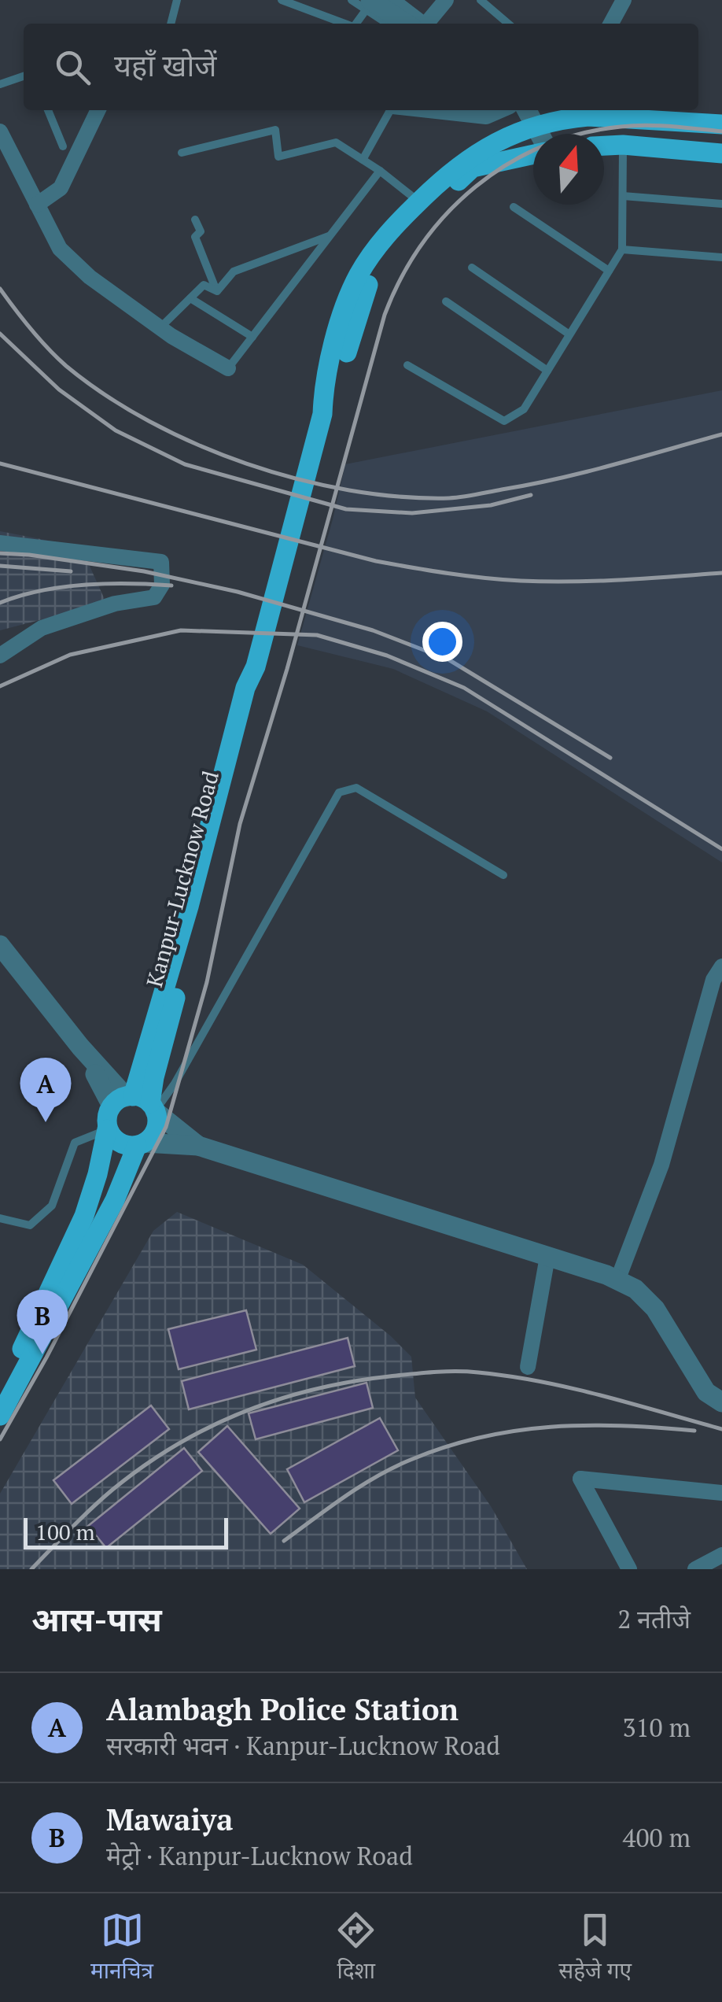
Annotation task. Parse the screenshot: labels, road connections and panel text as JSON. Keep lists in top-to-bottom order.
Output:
{
  "streets": {
    "main road": ["Kanpur-Lucknow Road"]
  },
  "scale_bar": "100 m",
  "north": "top",
  "page": {
    "search": "यहाँ खोजें",
    "pins": ["A", "B"],
    "scale": "100 m",
    "heading": ["आस-पास", "2 नतीजे"],
    "list": [
      {
        "mark": "A",
        "name": "Alambagh Police Station",
        "note": "सरकारी भवन · Kanpur-Lucknow Road",
        "value": "310 m"
      },
      {
        "mark": "B",
        "name": "Mawaiya",
        "note": "मेट्रो · Kanpur-Lucknow Road",
        "value": "400 m"
      }
    ],
    "nav": ["मानचित्र", "दिशा", "सहेजे गए"]
  }
}
